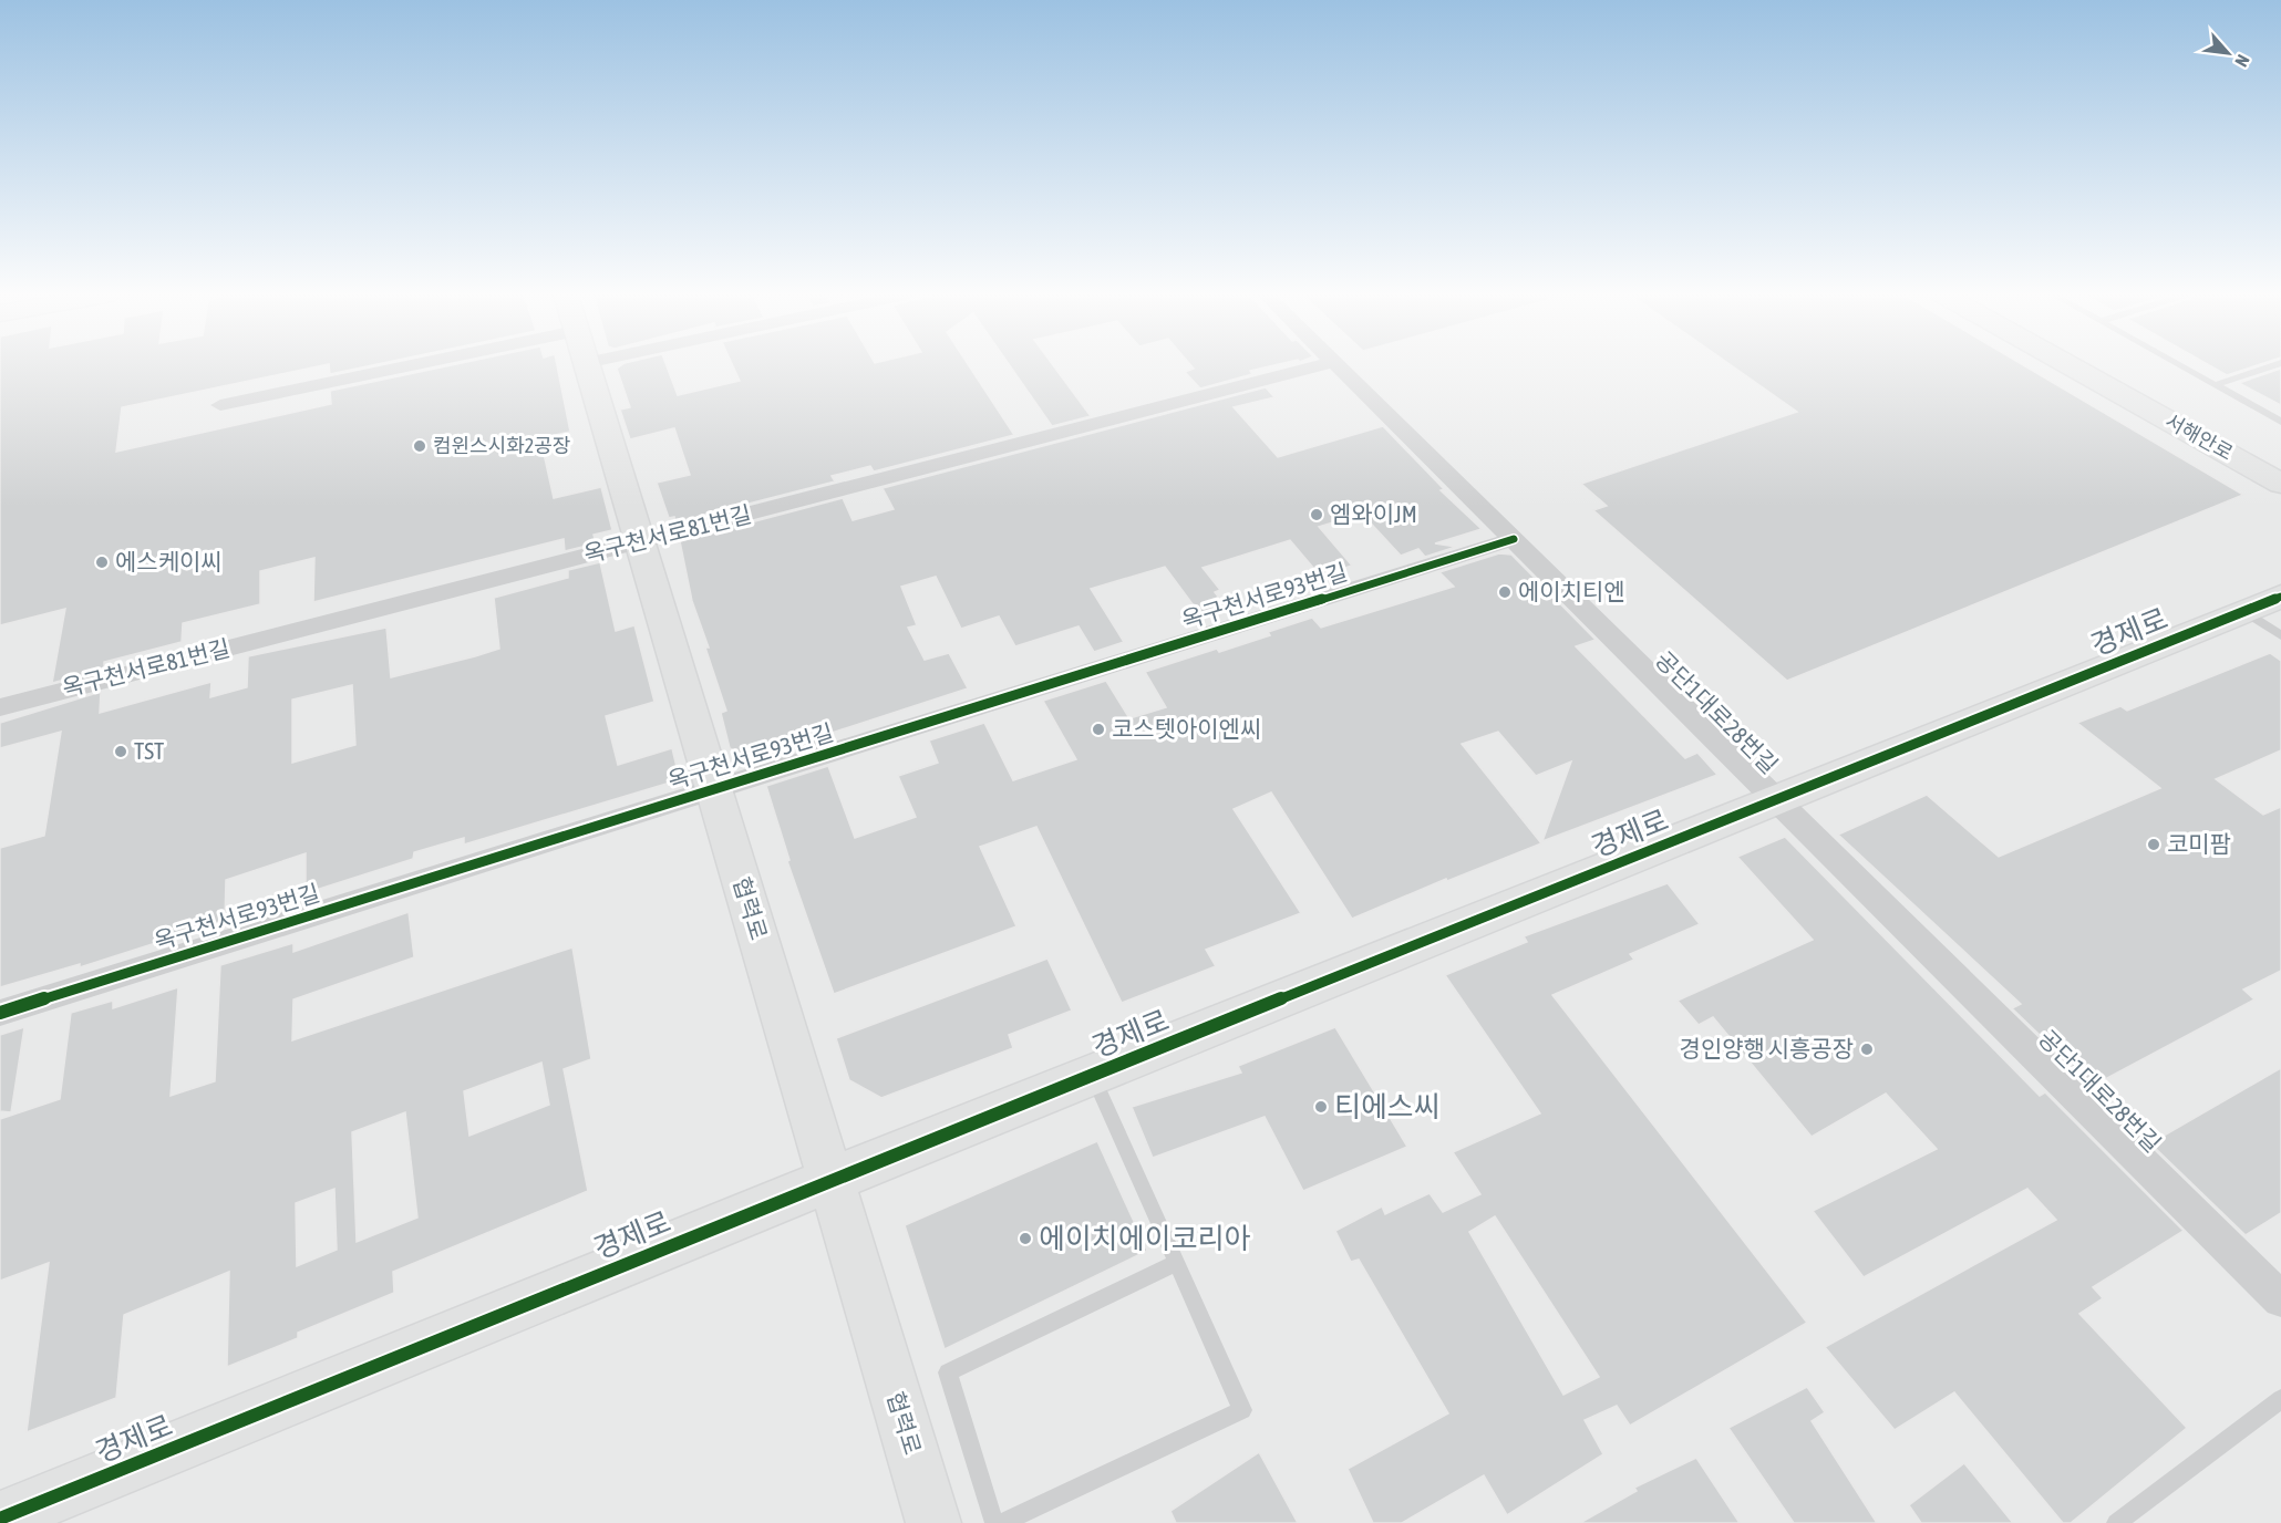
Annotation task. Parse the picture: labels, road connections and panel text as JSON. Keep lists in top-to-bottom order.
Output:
{
  "streets": {
    "street": [
      "서해안로",
      "옥구천서로81번길",
      "옥구천서로93번길",
      "경제로",
      "공단1대로28번길",
      "협력로"
    ]
  },
  "crossings": [
    ["옥구천서로81번길", "협력로"],
    ["옥구천서로93번길", "공단1대로28번길"],
    ["옥구천서로93번길", "협력로"],
    ["경제로", "공단1대로28번길"],
    ["경제로", "협력로"]
  ],
  "places": [
    "컴윈스시화2공장",
    "엠와이JM",
    "에스케이씨",
    "에이치티엔",
    "코스텟아이엔씨",
    "TST",
    "코미팜",
    "경인양행 시흥공장",
    "티에스씨",
    "에이치에이코리아"
  ],
  "north": "bottom right"
}
